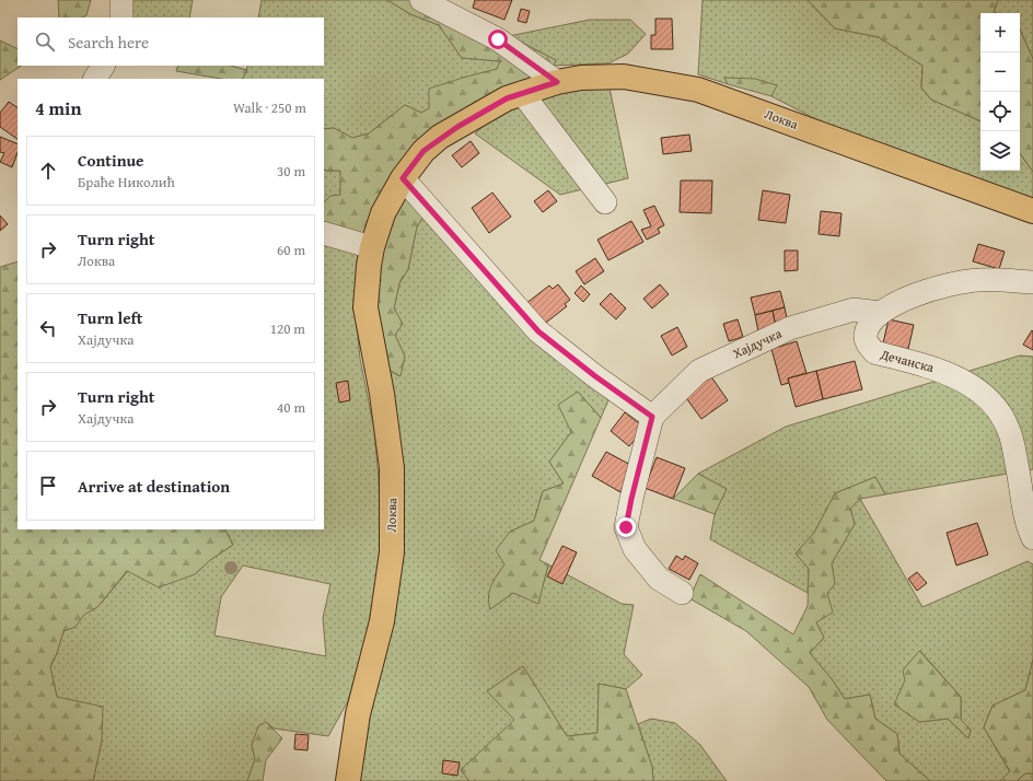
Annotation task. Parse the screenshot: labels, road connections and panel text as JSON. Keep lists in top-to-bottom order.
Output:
{
  "streets": {
    "main road": ["Локва"],
    "street": ["Хајдучка", "Дечанска"]
  },
  "crossings": [
    ["Хајдучка", "Дечанска"]
  ],
  "page": {
    "map_buttons": ["+", "−"],
    "search": "Search here",
    "heading": ["4 min", "Walk · 250 m"],
    "list": [
      ["Continue", "Браће Николић", "30 m"],
      ["Turn right", "Локва", "60 m"],
      ["Turn left", "Хајдучка", "120 m"],
      ["Turn right", "Хајдучка", "40 m"],
      "Arrive at destination"
    ]
  }
}
